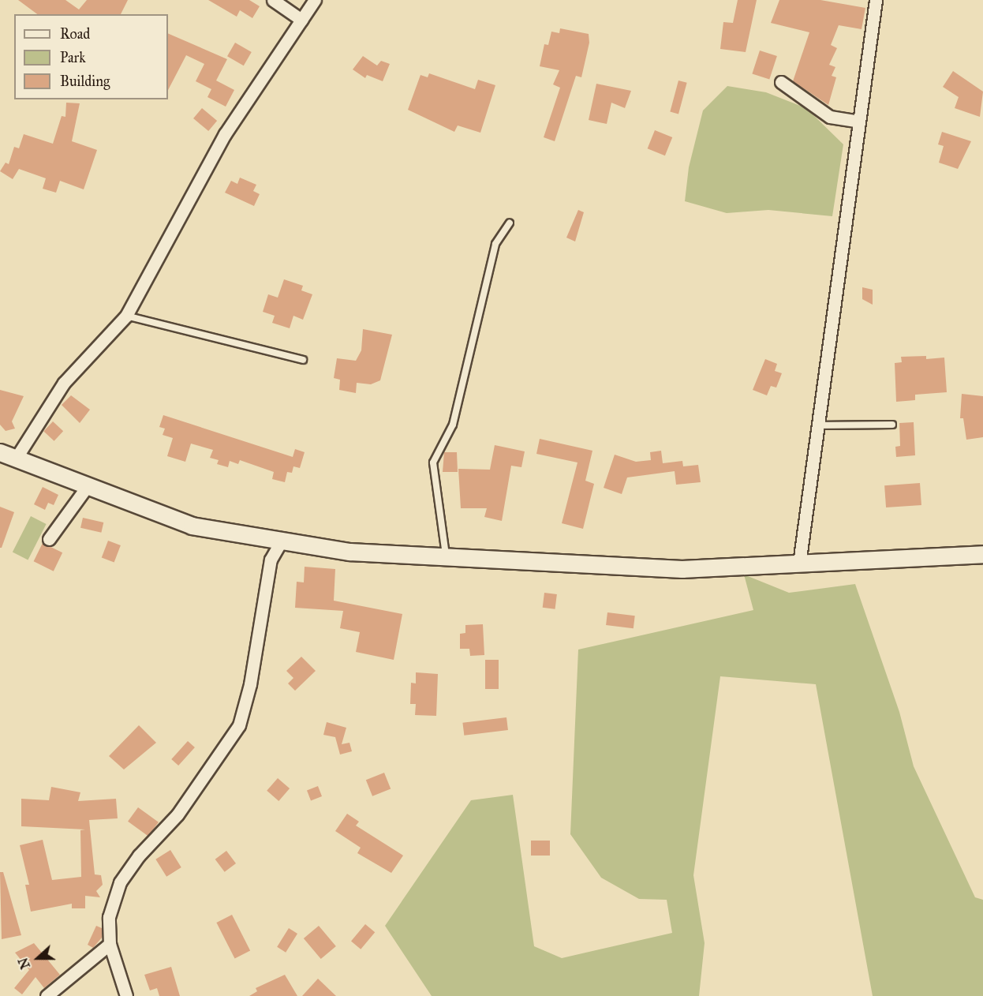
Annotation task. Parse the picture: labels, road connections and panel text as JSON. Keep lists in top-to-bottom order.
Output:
{
  "legend": ["Road", "Park", "Building"],
  "north": "left"
}
